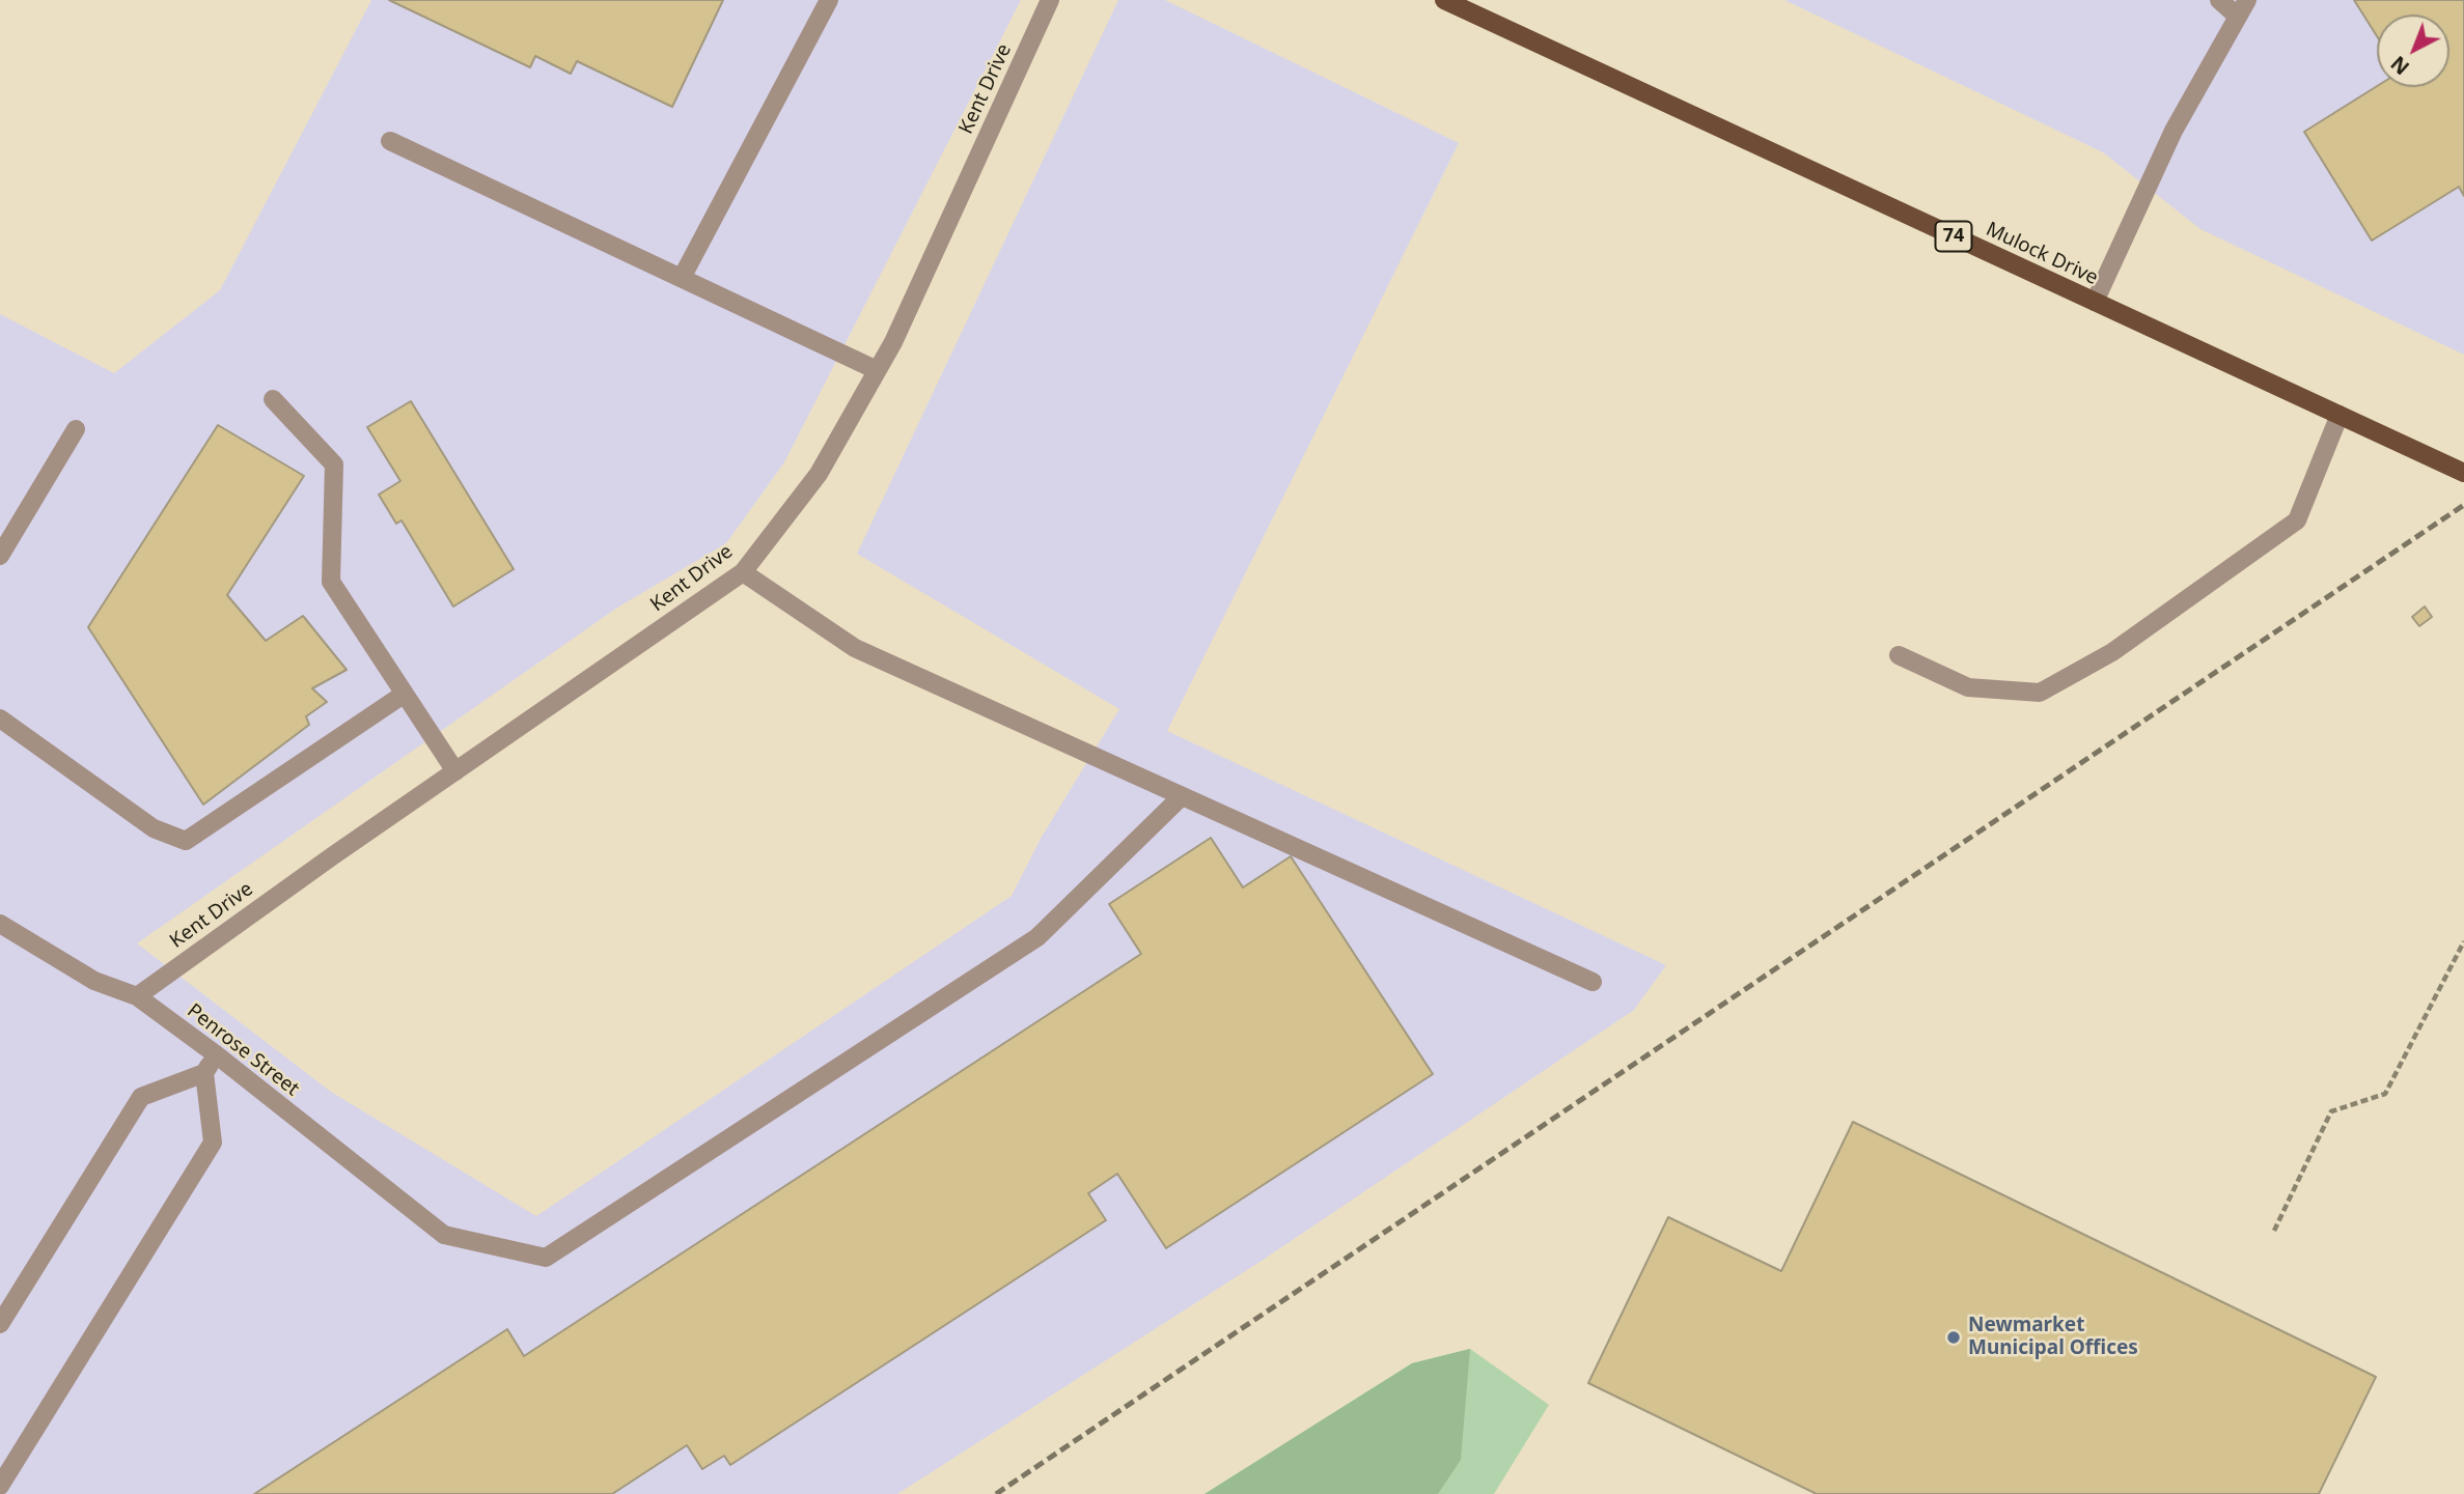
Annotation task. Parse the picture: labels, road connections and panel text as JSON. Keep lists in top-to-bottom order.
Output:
{
  "streets": {
    "main road": ["74", "Mulock Drive"],
    "street": ["Kent Drive", "Penrose Street"]
  },
  "crossings": [
    ["Kent Drive", "Penrose Street"]
  ],
  "places": ["Newmarket Municipal Offices"],
  "north": "bottom left"
}
